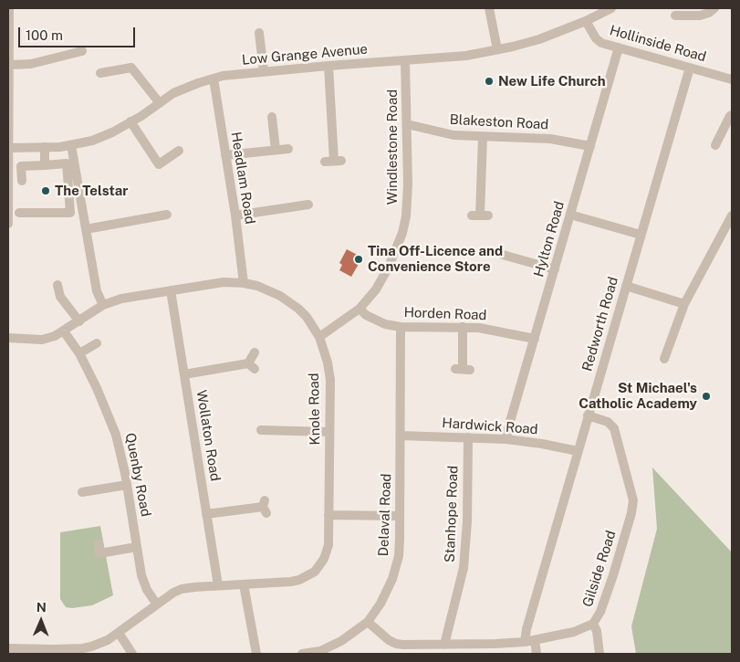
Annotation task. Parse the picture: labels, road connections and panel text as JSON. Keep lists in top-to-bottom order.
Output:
{
  "streets": {
    "street": [
      "Hollinside Road",
      "Low Grange Avenue",
      "Blakeston Road",
      "Windlestone Road",
      "Headlam Road",
      "Hylton Road",
      "Horden Road",
      "Redworth Road",
      "Knole Road",
      "Hardwick Road",
      "Wollaton Road",
      "Quenby Road",
      "Stanhope Road",
      "Delaval Road",
      "Gilside Road"
    ]
  },
  "crossings": [
    ["Hollinside Road", "Low Grange Avenue"],
    ["Hollinside Road", "Hylton Road"],
    ["Hollinside Road", "Redworth Road"],
    ["Low Grange Avenue", "Windlestone Road"],
    ["Low Grange Avenue", "Headlam Road"],
    ["Blakeston Road", "Windlestone Road"],
    ["Blakeston Road", "Hylton Road"],
    ["Windlestone Road", "Horden Road"],
    ["Windlestone Road", "Knole Road"],
    ["Headlam Road", "Knole Road"],
    ["Hylton Road", "Horden Road"],
    ["Hylton Road", "Hardwick Road"],
    ["Horden Road", "Delaval Road"],
    ["Redworth Road", "Hardwick Road"],
    ["Redworth Road", "Gilside Road"],
    ["Knole Road", "Wollaton Road"],
    ["Knole Road", "Quenby Road"],
    ["Hardwick Road", "Stanhope Road"],
    ["Hardwick Road", "Delaval Road"],
    ["Stanhope Road", "Gilside Road"],
    ["Delaval Road", "Gilside Road"]
  ],
  "places": [
    "New Life Church",
    "The Telstar",
    "Tina Off-Licence and Convenience Store",
    "St Michael's Catholic Academy"
  ],
  "scale_bar": "100 m",
  "north": "top"
}
